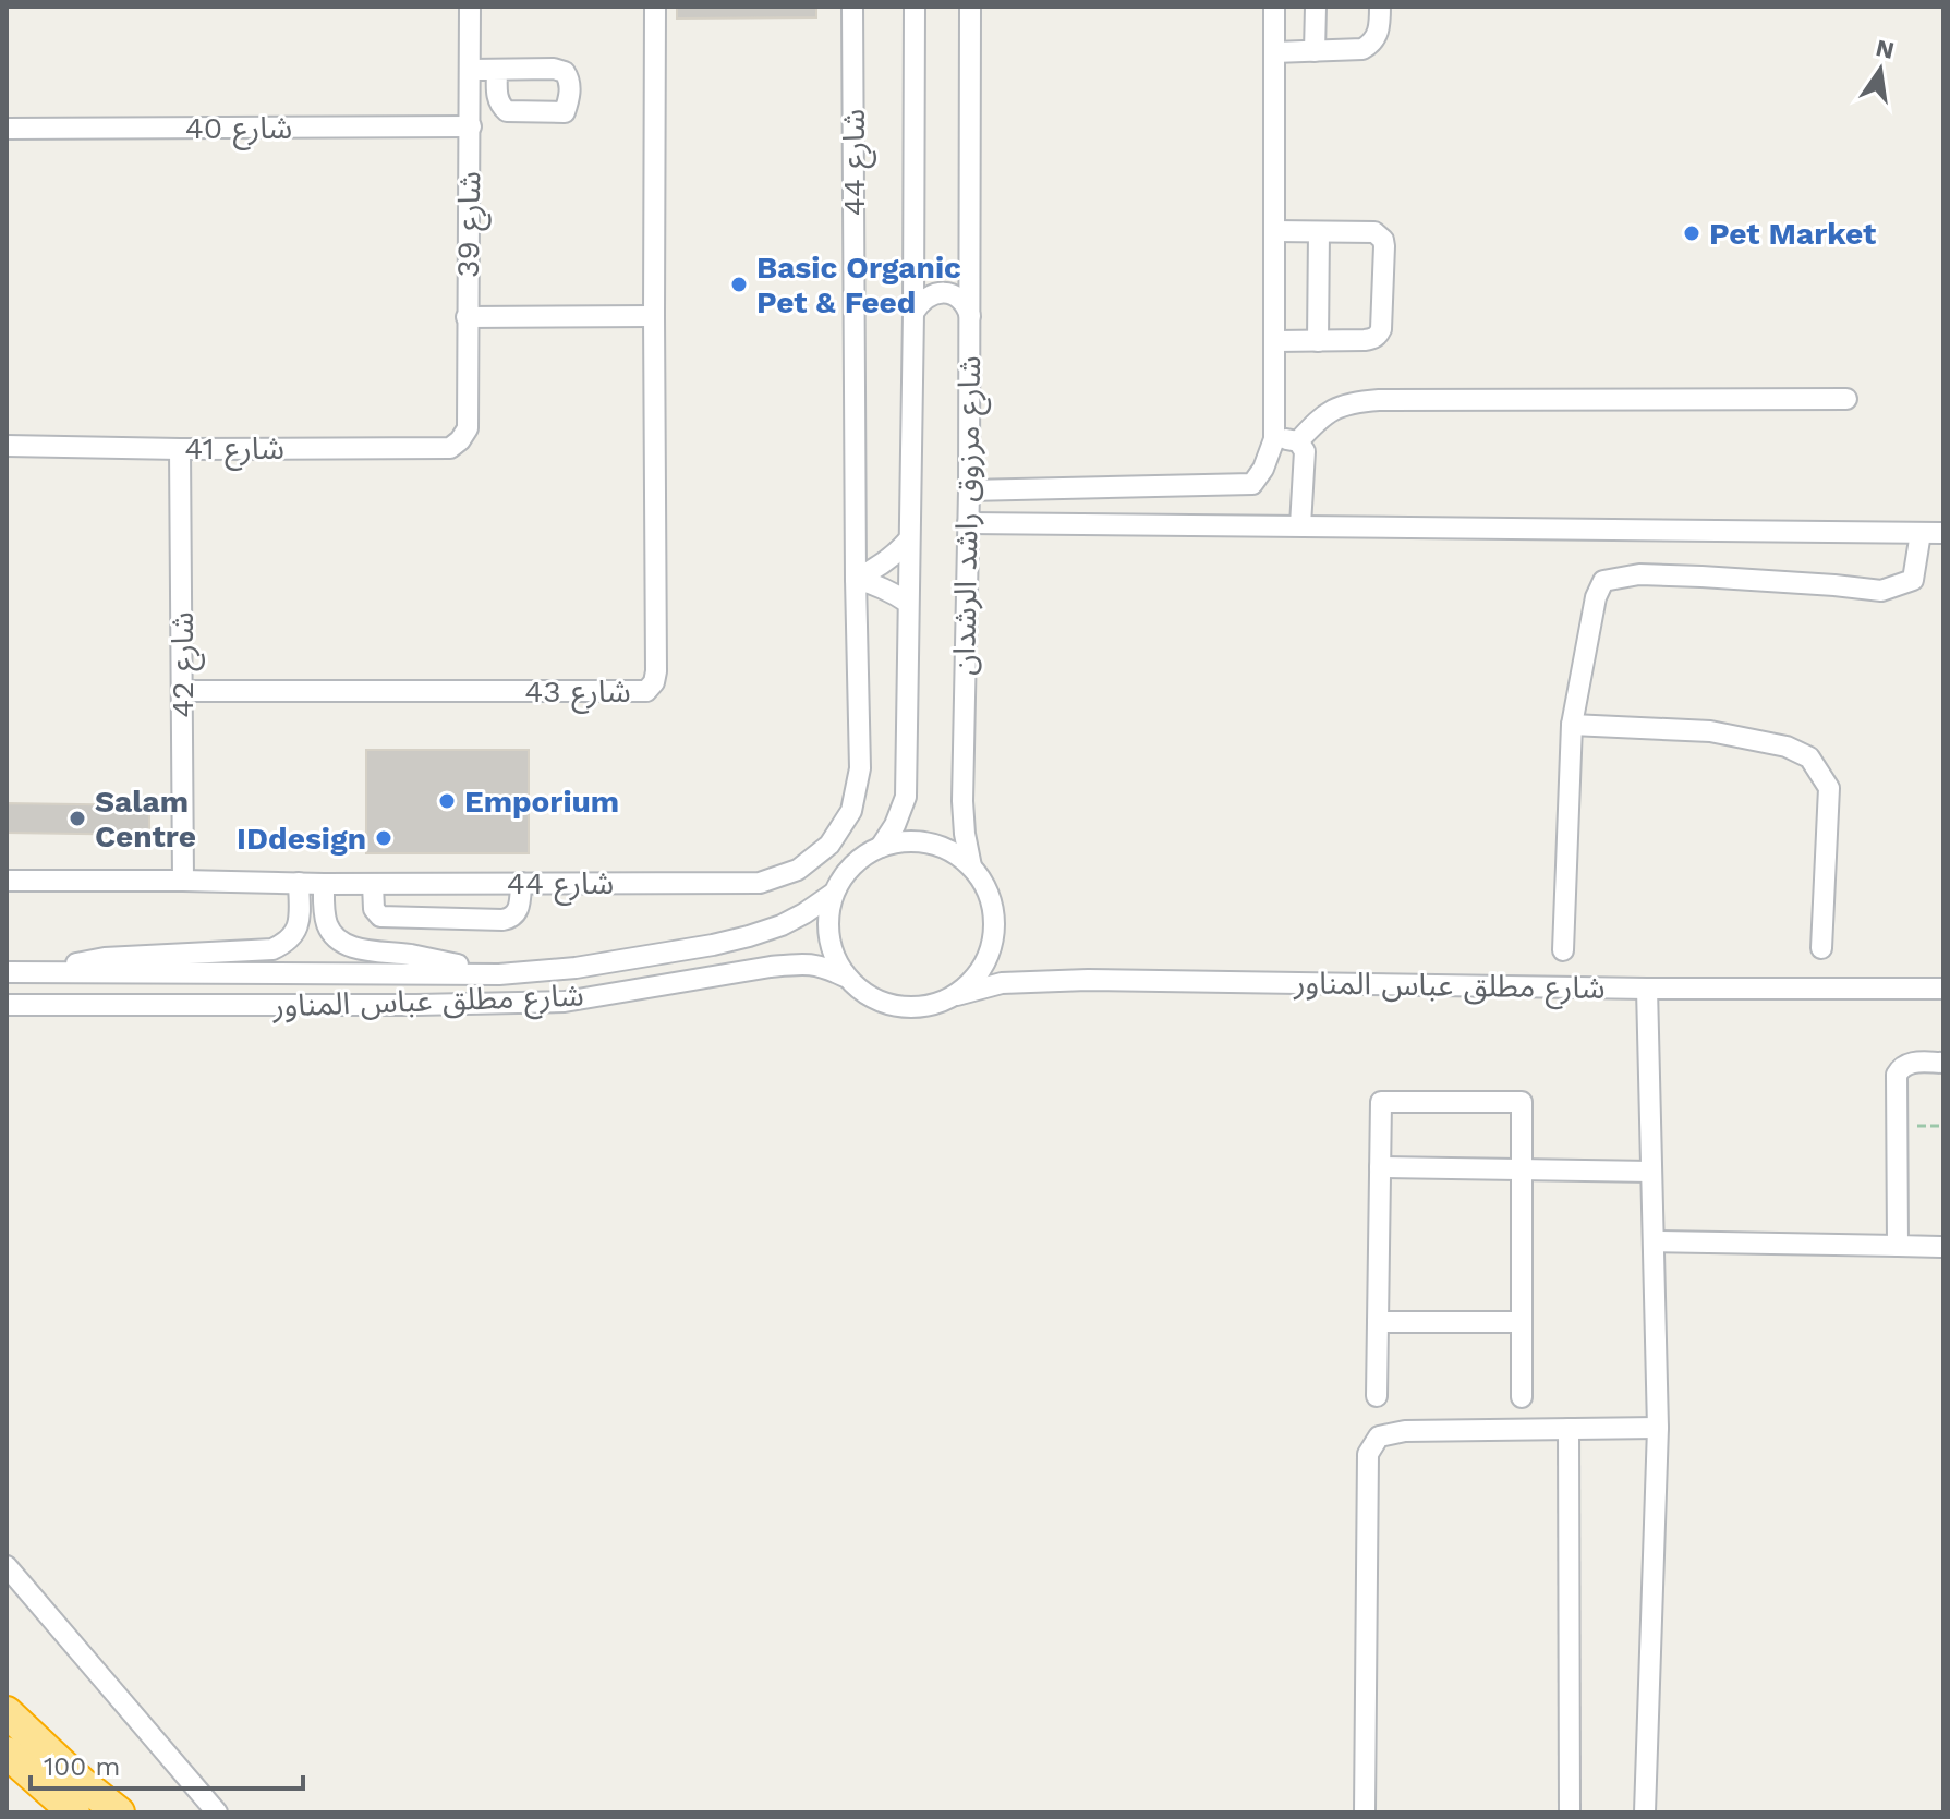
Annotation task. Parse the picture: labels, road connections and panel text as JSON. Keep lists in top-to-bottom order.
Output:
{
  "streets": {
    "street": [
      "شارع 40",
      "شارع 44",
      "شارع 39",
      "شارع 41",
      "شارع مرزوق راشد الرشدان",
      "شارع 42",
      "شارع 43",
      "شارع مطلق عباس المناور"
    ]
  },
  "crossings": [
    ["شارع 40", "شارع 39"],
    ["شارع 44", "شارع 42"],
    ["شارع 39", "شارع 41"],
    ["شارع 41", "شارع 42"],
    ["شارع مرزوق راشد الرشدان", "شارع مطلق عباس المناور"],
    ["شارع 42", "شارع 43"]
  ],
  "places": [
    "Pet Market",
    "Basic Organic Pet & Feed",
    "Emporium",
    "Salam Centre",
    "IDdesign"
  ],
  "scale_bar": "100 m",
  "north": "top"
}
